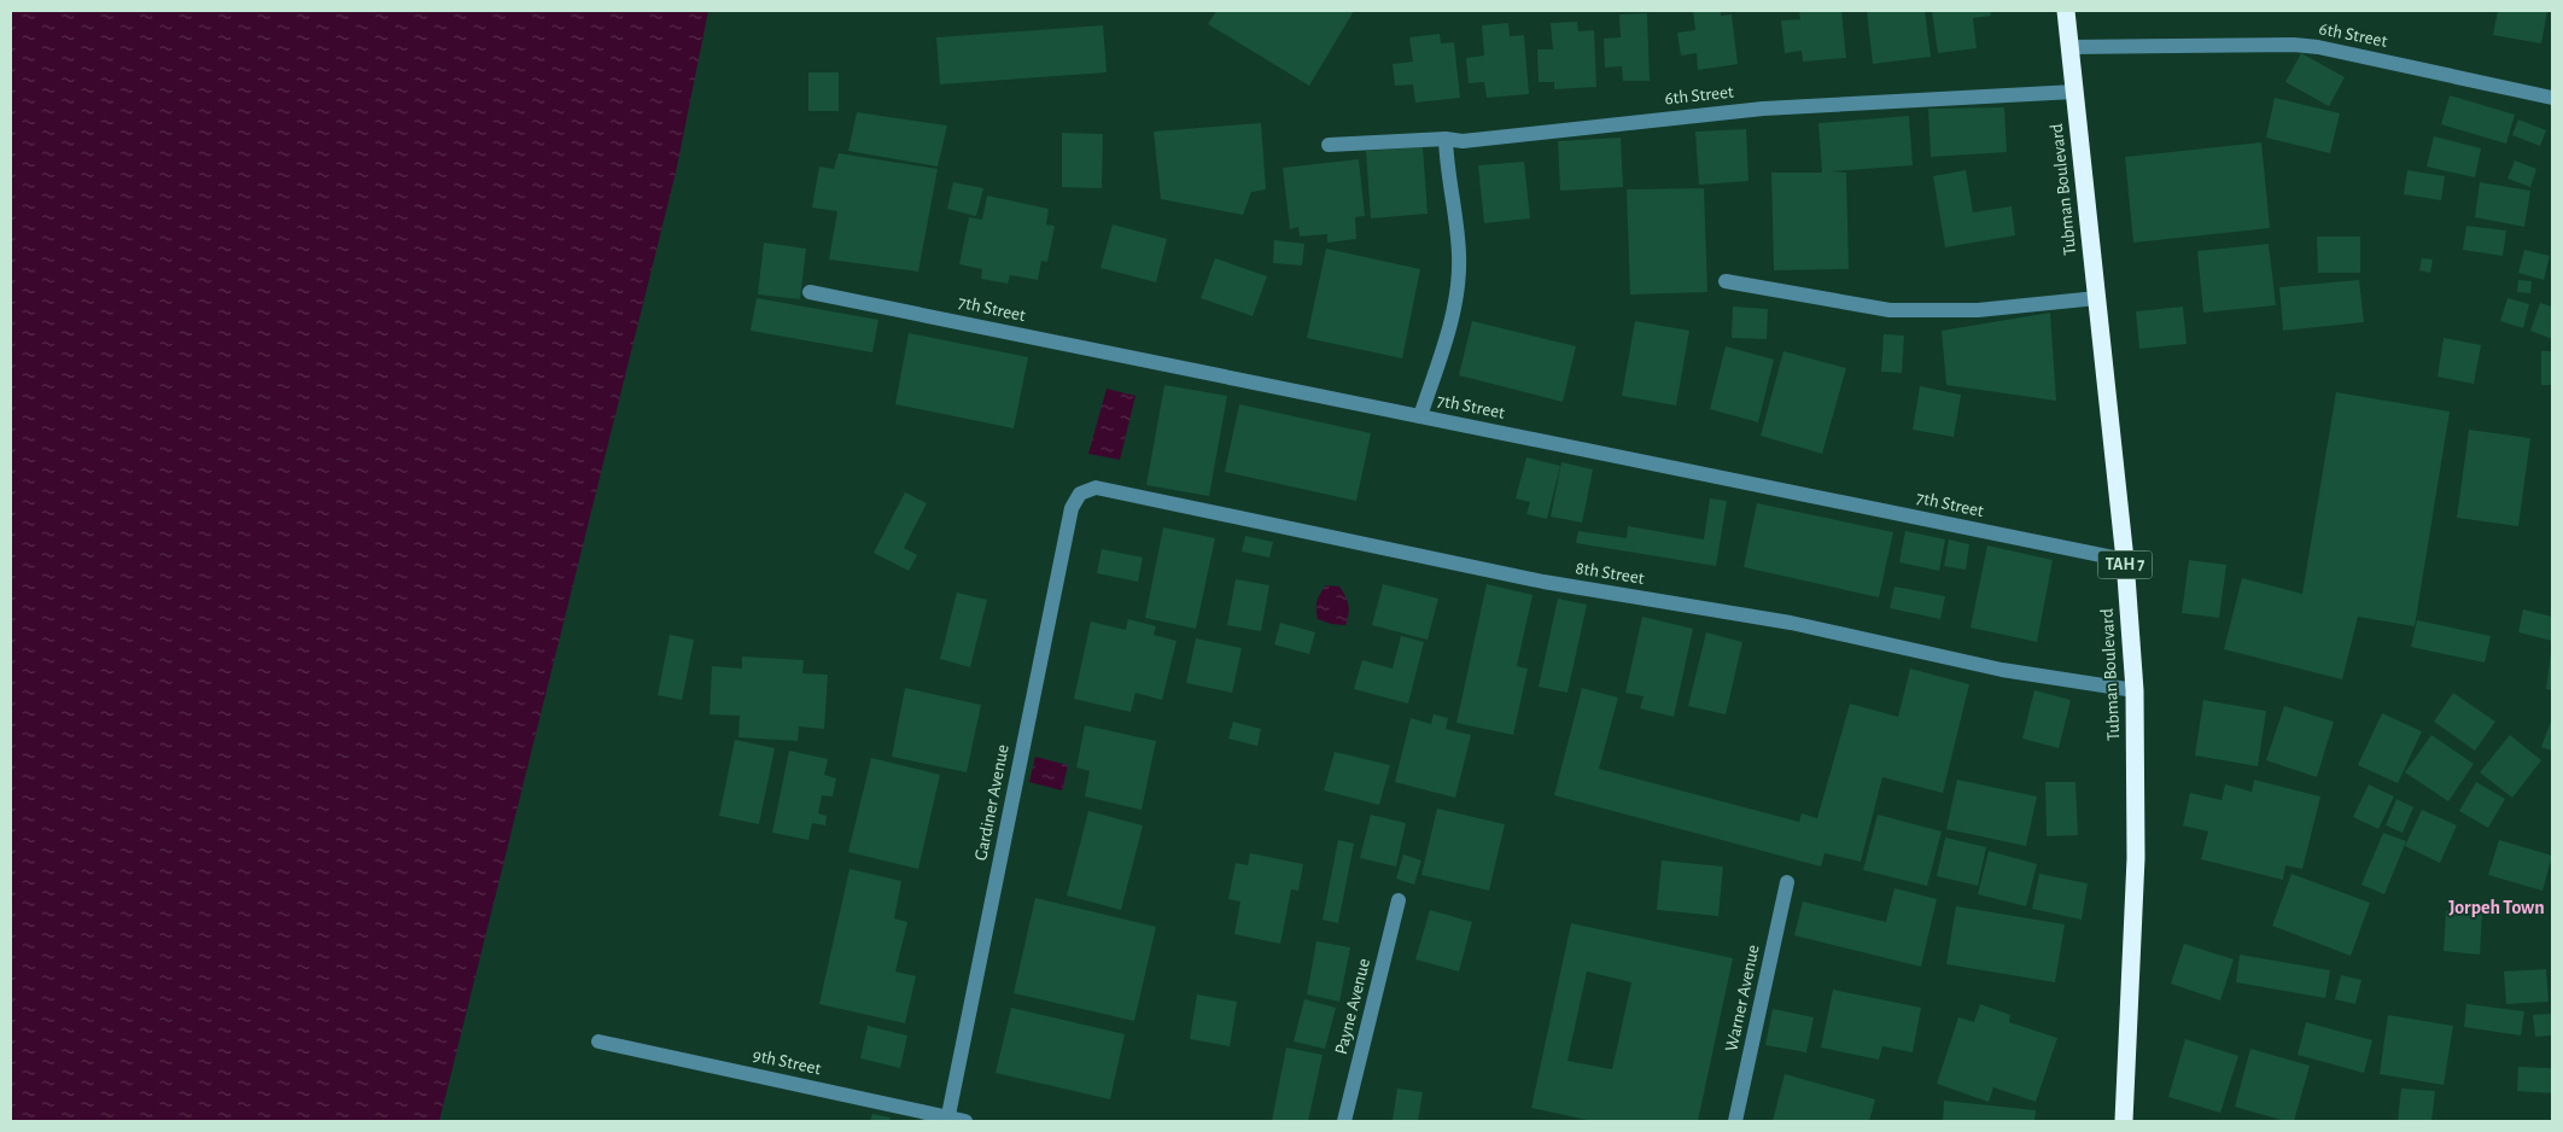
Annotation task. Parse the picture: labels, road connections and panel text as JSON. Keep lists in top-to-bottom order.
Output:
{
  "streets": {
    "highway": ["Tubman Boulevard", "TAH 7"],
    "street": [
      "6th Street",
      "7th Street",
      "8th Street",
      "Gardiner Avenue",
      "Warner Avenue",
      "Payne Avenue",
      "9th Street"
    ]
  },
  "crossings": [
    ["6th Street", "Tubman Boulevard"],
    ["Tubman Boulevard", "7th Street"],
    ["Tubman Boulevard", "8th Street"],
    ["8th Street", "Gardiner Avenue"],
    ["Gardiner Avenue", "9th Street"]
  ],
  "districts": ["Jorpeh Town"]
}
